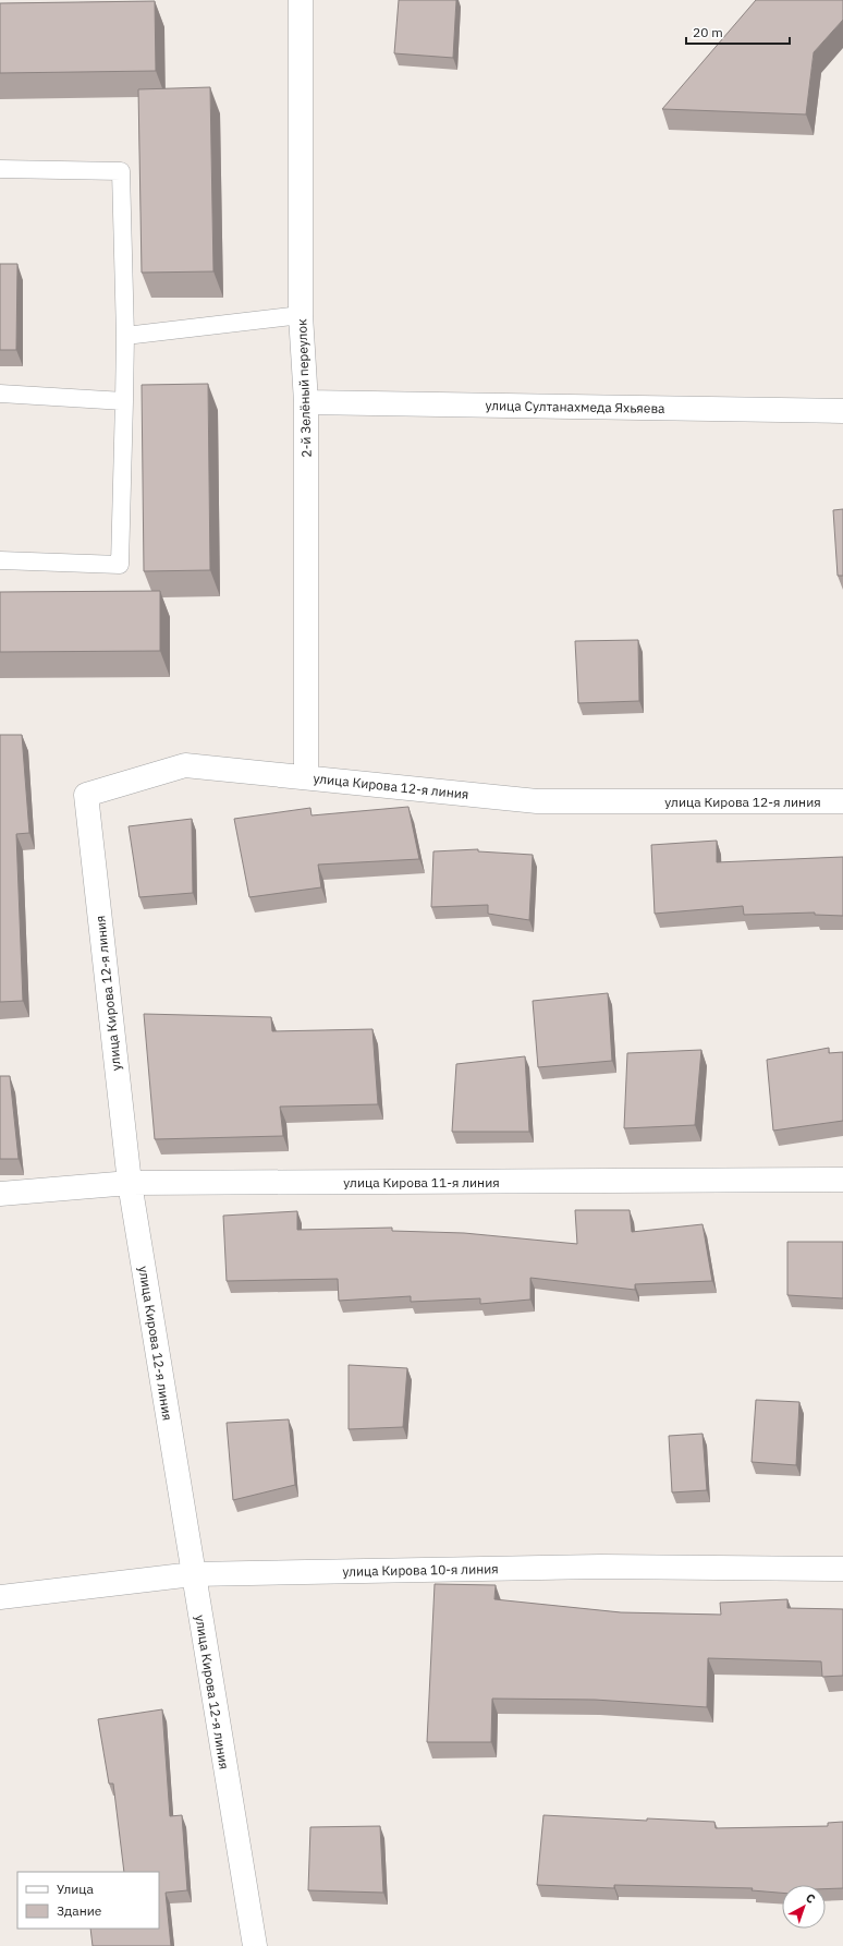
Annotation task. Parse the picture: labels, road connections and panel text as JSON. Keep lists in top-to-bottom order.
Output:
{
  "streets": {
    "street": [
      "2-й Зелёный переулок",
      "улица Султанахмеда Яхьяева",
      "улица Кирова 12-я линия",
      "улица Кирова 11-я линия",
      "улица Кирова 10-я линия"
    ]
  },
  "crossings": [
    ["2-й Зелёный переулок", "улица Султанахмеда Яхьяева"],
    ["2-й Зелёный переулок", "улица Кирова 12-я линия"],
    ["улица Кирова 12-я линия", "улица Кирова 11-я линия"],
    ["улица Кирова 12-я линия", "улица Кирова 10-я линия"]
  ],
  "legend": ["Улица", "Здание"],
  "scale_bar": "20 m",
  "north": "top right"
}
